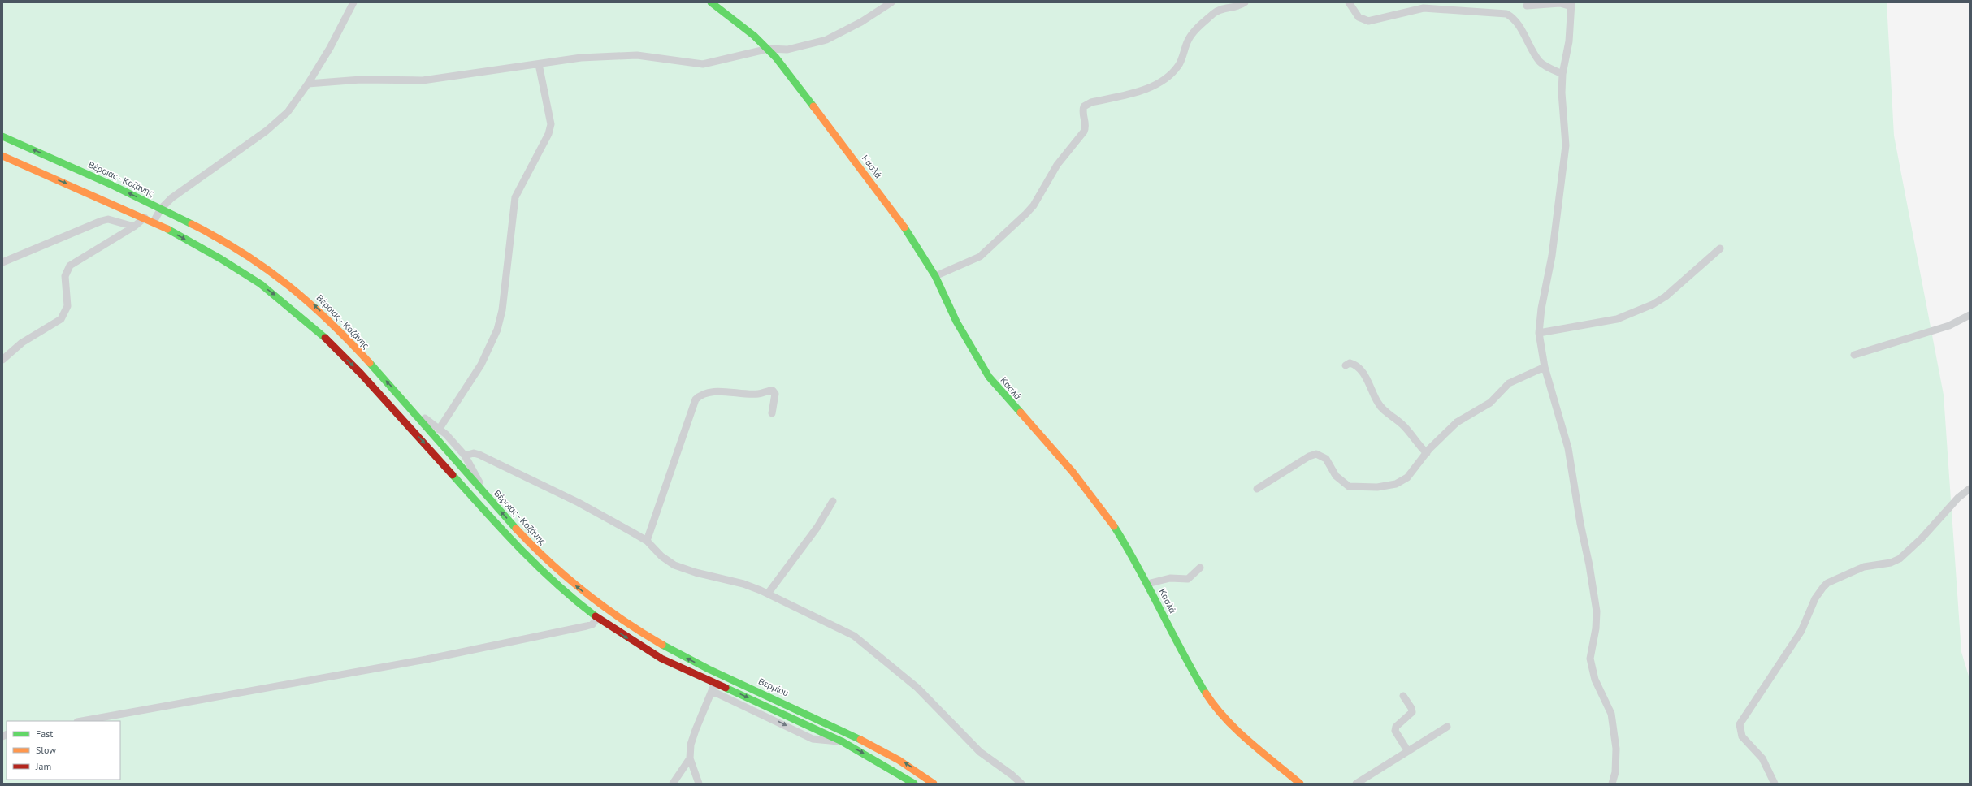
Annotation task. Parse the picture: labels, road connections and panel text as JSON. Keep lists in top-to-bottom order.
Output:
{
  "streets": {
    "main road": ["Κασλά", "Βέροιας - Κοζάνης", "Βερμίου"]
  },
  "crossings": [
    ["Βέροιας - Κοζάνης", "Βερμίου"]
  ],
  "legend": ["Fast", "Slow", "Jam"]
}
